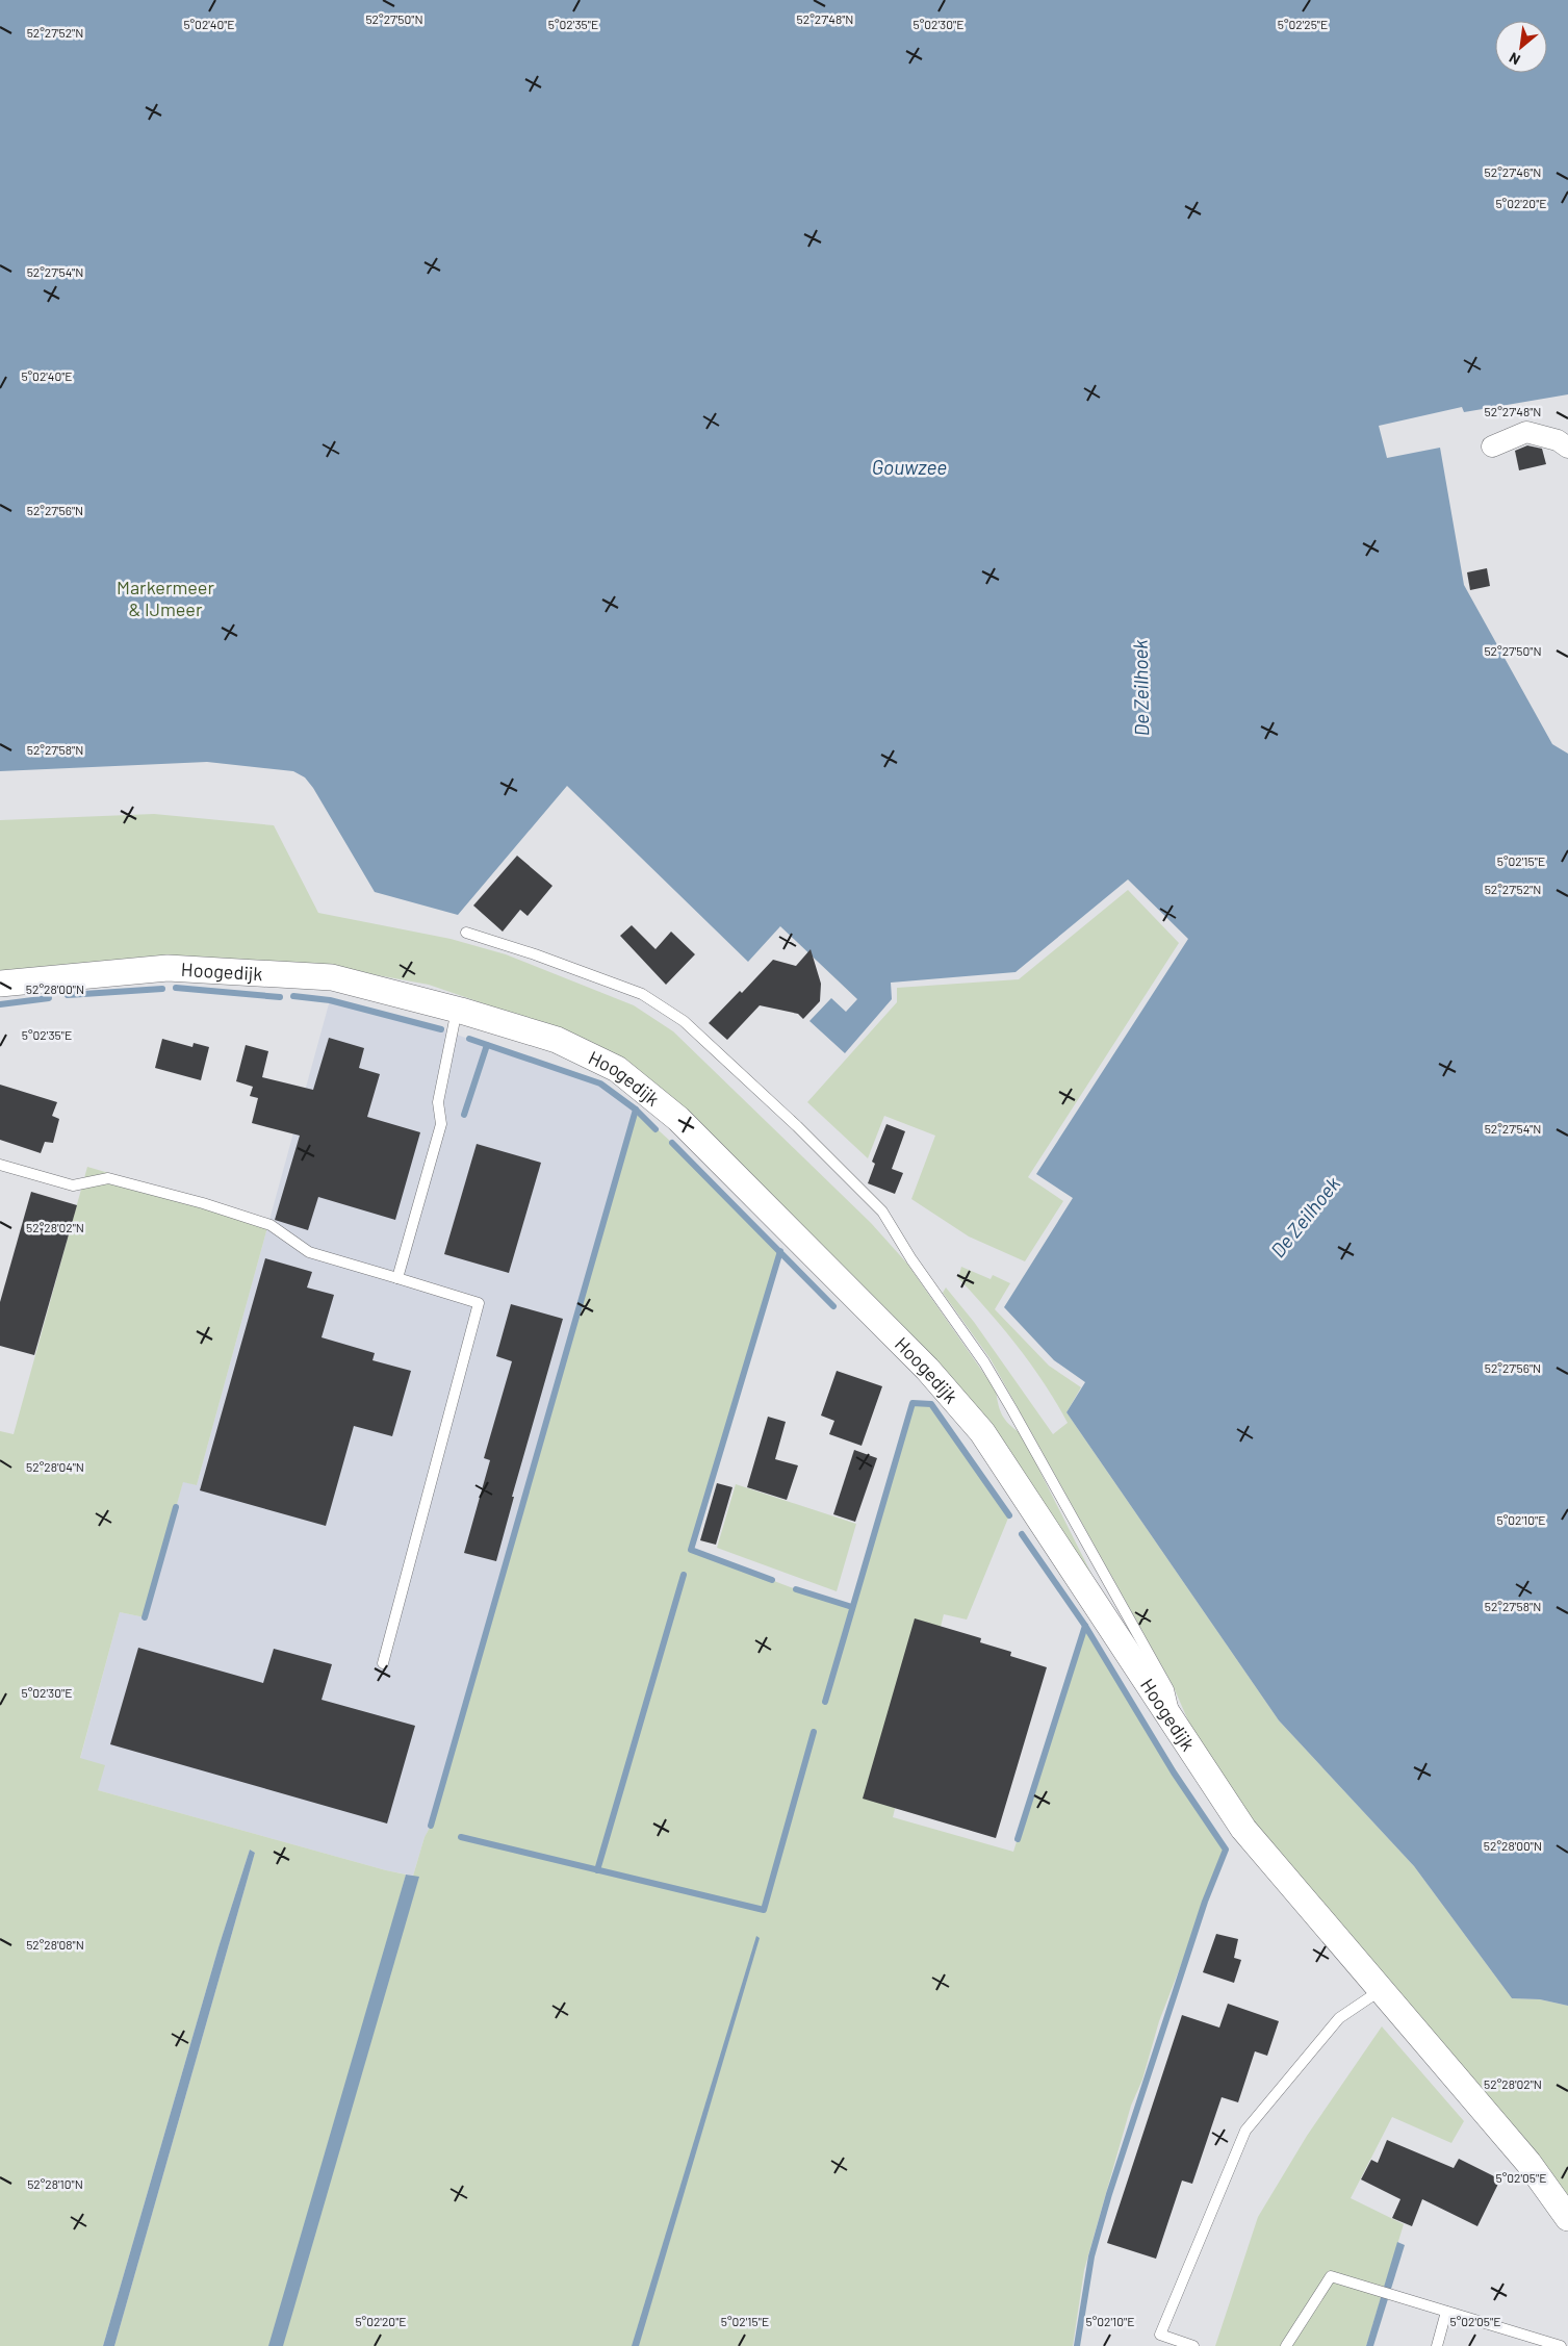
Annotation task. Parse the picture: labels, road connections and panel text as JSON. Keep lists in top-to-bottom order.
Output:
{
  "streets": {
    "street": ["Hoogedijk"]
  },
  "water": ["Gouwzee", "De Zeilhoek"],
  "parks": ["Markermeer & IJmeer"],
  "north": "bottom left",
  "coordinates": [
    "52°27'50\"N",
    "52°27'48\"N",
    "5°02'40\"E",
    "5°02'35\"E",
    "5°02'30\"E",
    "5°02'25\"E",
    "52°27'52\"N",
    "52°27'46\"N",
    "5°02'20\"E",
    "52°27'54\"N",
    "52°27'56\"N",
    "52°27'58\"N",
    "5°02'15\"E",
    "52°28'00\"N",
    "52°28'02\"N",
    "52°28'04\"N",
    "5°02'10\"E",
    "52°28'08\"N",
    "5°02'05\"E",
    "52°28'10\"N"
  ]
}
